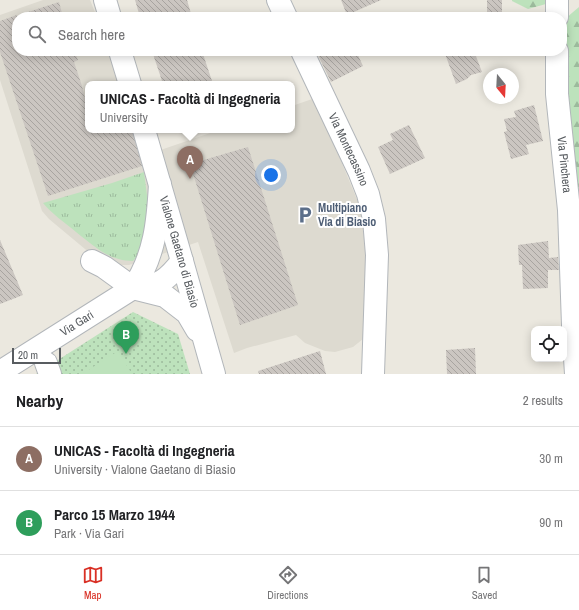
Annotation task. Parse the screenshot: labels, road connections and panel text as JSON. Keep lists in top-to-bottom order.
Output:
{
  "streets": {
    "street": [
      "Via Montecassino",
      "Via Pinchera",
      "Vialone Gaetano di Biasio",
      "Via Gari"
    ]
  },
  "crossings": [
    ["Vialone Gaetano di Biasio", "Via Gari"]
  ],
  "places": {
    "parking": ["Multipiano Via di Biasio"]
  },
  "scale_bar": "20 m",
  "north": "bottom",
  "page": {
    "search": "Search here",
    "popup": ["UNICAS - Facoltà di Ingegneria", "University"],
    "pins": ["A", "B"],
    "scale": "20 m",
    "heading": ["Nearby", "2 results"],
    "list": [
      {
        "mark": "A",
        "name": "UNICAS - Facoltà di Ingegneria",
        "note": "University · Vialone Gaetano di Biasio",
        "value": "30 m"
      },
      {
        "mark": "B",
        "name": "Parco 15 Marzo 1944",
        "note": "Park · Via Gari",
        "value": "90 m"
      }
    ],
    "nav": ["Map", "Directions", "Saved"]
  }
}
